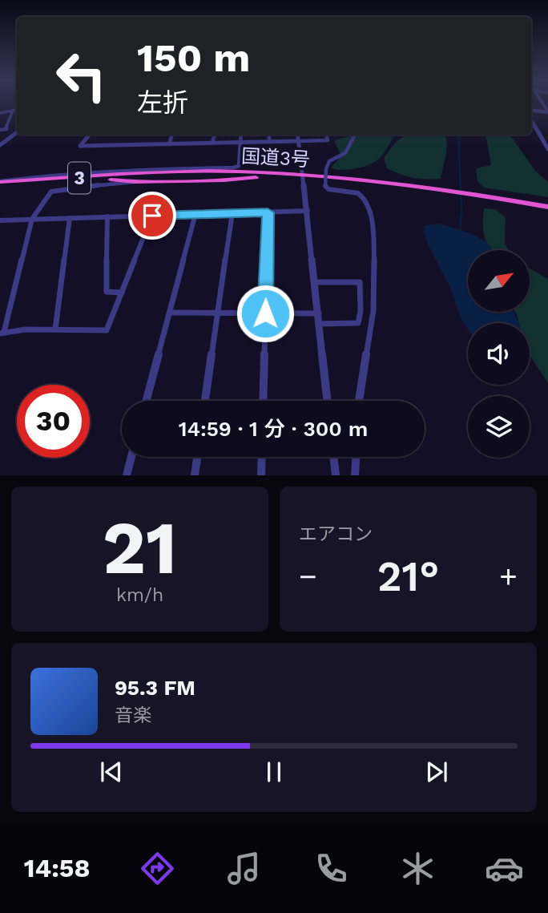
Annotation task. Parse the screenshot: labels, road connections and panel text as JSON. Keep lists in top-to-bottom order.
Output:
{
  "streets": {
    "highway": ["国道3号", "3"]
  },
  "north": "top right",
  "page": {
    "turn": ["150 m", "左折"],
    "limit": "30",
    "trip": "14:59 · 1 分 · 300 m",
    "tile": [
      ["21", "km/h"],
      "エアコン"
    ],
    "heat": ["−", "21°", "+"],
    "song": ["95.3 FM", "音楽"],
    "tabs": "14:58"
  }
}
